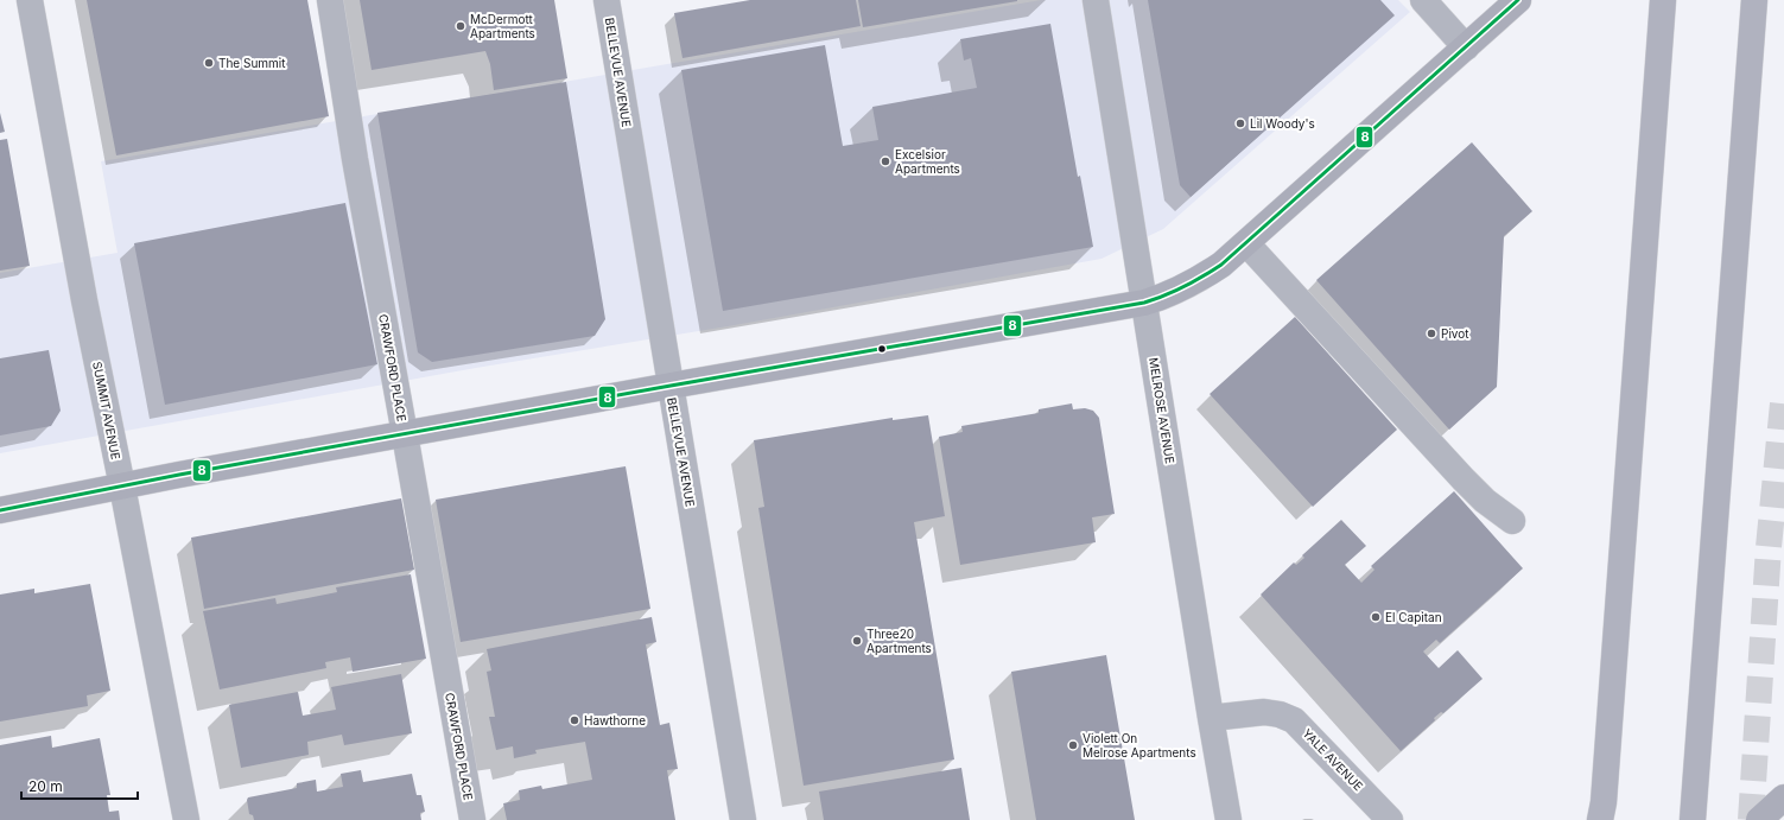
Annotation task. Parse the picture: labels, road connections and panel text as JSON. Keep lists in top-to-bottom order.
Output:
{
  "streets": {
    "street": [
      "BELLEVUE AVENUE",
      "CRAWFORD PLACE",
      "SUMMIT AVENUE",
      "MELROSE AVENUE",
      "YALE AVENUE"
    ]
  },
  "crossings": [
    ["MELROSE AVENUE", "YALE AVENUE"]
  ],
  "places": [
    "McDermott Apartments",
    "The Summit",
    "Lil Woody's",
    "Excelsior Apartments",
    "Pivot",
    "El Capitan",
    "Three20 Apartments",
    "Hawthorne",
    "Violett On Melrose Apartments"
  ],
  "lines": ["transit line 8"],
  "scale_bar": "20 m"
}
